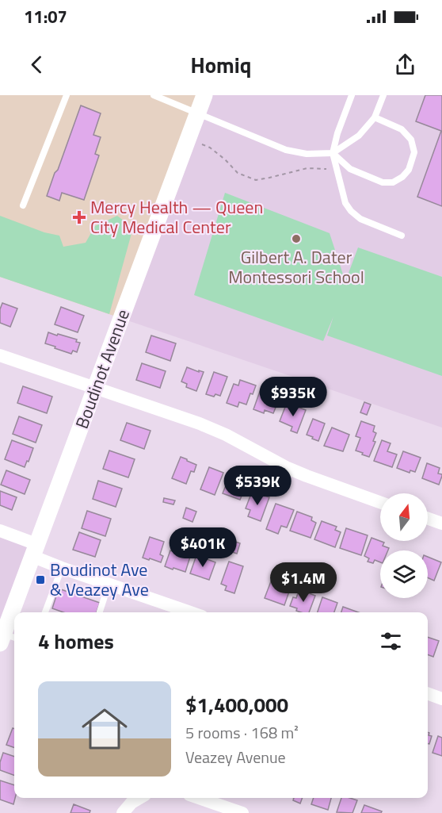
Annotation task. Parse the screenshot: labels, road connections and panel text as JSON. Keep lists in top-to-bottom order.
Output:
{
  "streets": {
    "street": ["Boudinot Avenue"]
  },
  "places": {
    "health": ["Mercy Health — Queen City Medical Center"],
    "other": ["Gilbert A. Dater Montessori School"],
    "transit": ["Boudinot Ave & Veazey Ave"]
  },
  "north": "top",
  "page": {
    "status": "11:07",
    "header": "Homiq",
    "price": [
      "$935K",
      "$539K",
      "$401K",
      "$1.4M"
    ],
    "heading": "4 homes",
    "list": [
      {
        "name": "$1,400,000",
        "note": "5 rooms · 168 m² · Veazey Avenue"
      }
    ]
  }
}
